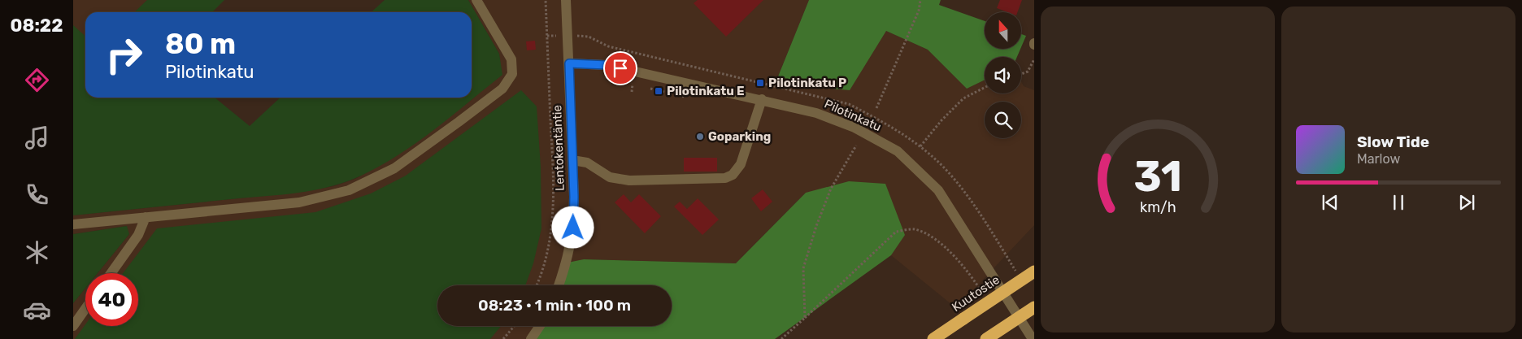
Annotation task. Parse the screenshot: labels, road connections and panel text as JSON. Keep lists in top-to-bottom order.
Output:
{
  "streets": {
    "highway": ["Kuutostie"],
    "street": ["Pilotinkatu", "Lentokentäntie"]
  },
  "crossings": [
    ["Pilotinkatu", "Lentokentäntie"]
  ],
  "places": {
    "transit": ["Pilotinkatu P", "Pilotinkatu E"],
    "other": ["Goparking"]
  },
  "north": "top",
  "page": {
    "tabs": "08:22",
    "turn": ["80 m", "Pilotinkatu"],
    "song": ["Slow Tide", "Marlow"],
    "limit": "40",
    "trip": "08:23 · 1 min · 100 m",
    "gauge": ["31", "km/h"]
  }
}
